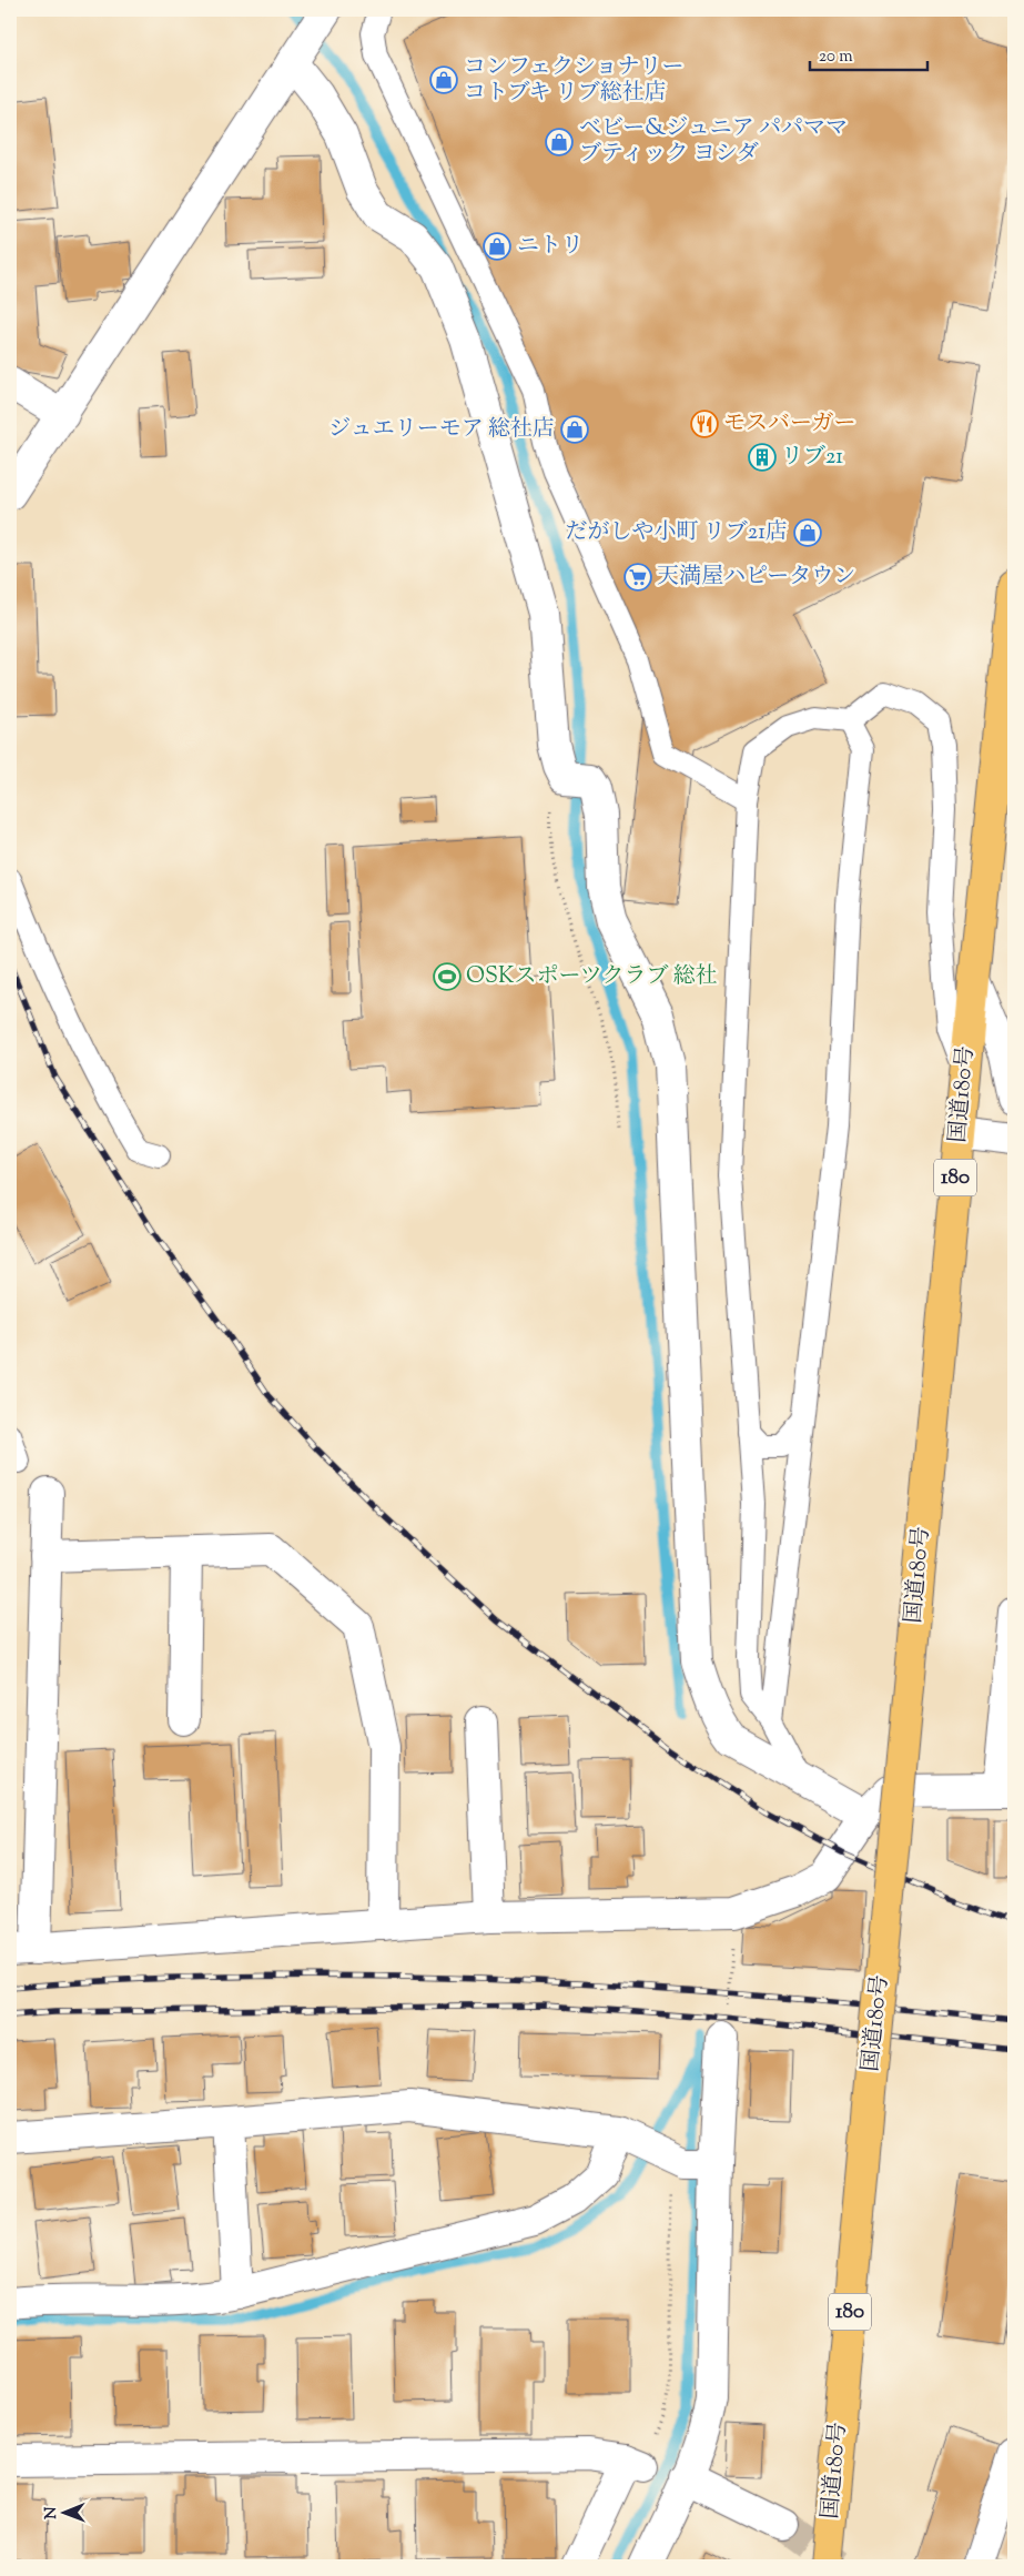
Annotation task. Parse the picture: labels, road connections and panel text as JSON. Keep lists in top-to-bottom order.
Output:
{
  "streets": {
    "highway": ["国道180号", "180"]
  },
  "places": {
    "shop": [
      "コンフェクショナリー コトブキ リブ総社店",
      "ベビー&ジュニア パパママ ブティック ヨシダ",
      "ニトリ",
      "ジュエリーモア 総社店",
      "だがしや小町 リブ21店"
    ],
    "restaurant": ["モスバーガー"],
    "building": ["リブ21"],
    "supermarket": ["天満屋ハピータウン"],
    "sports": ["OSKスポーツクラブ 総社"]
  },
  "scale_bar": "20 m",
  "north": "left"
}
